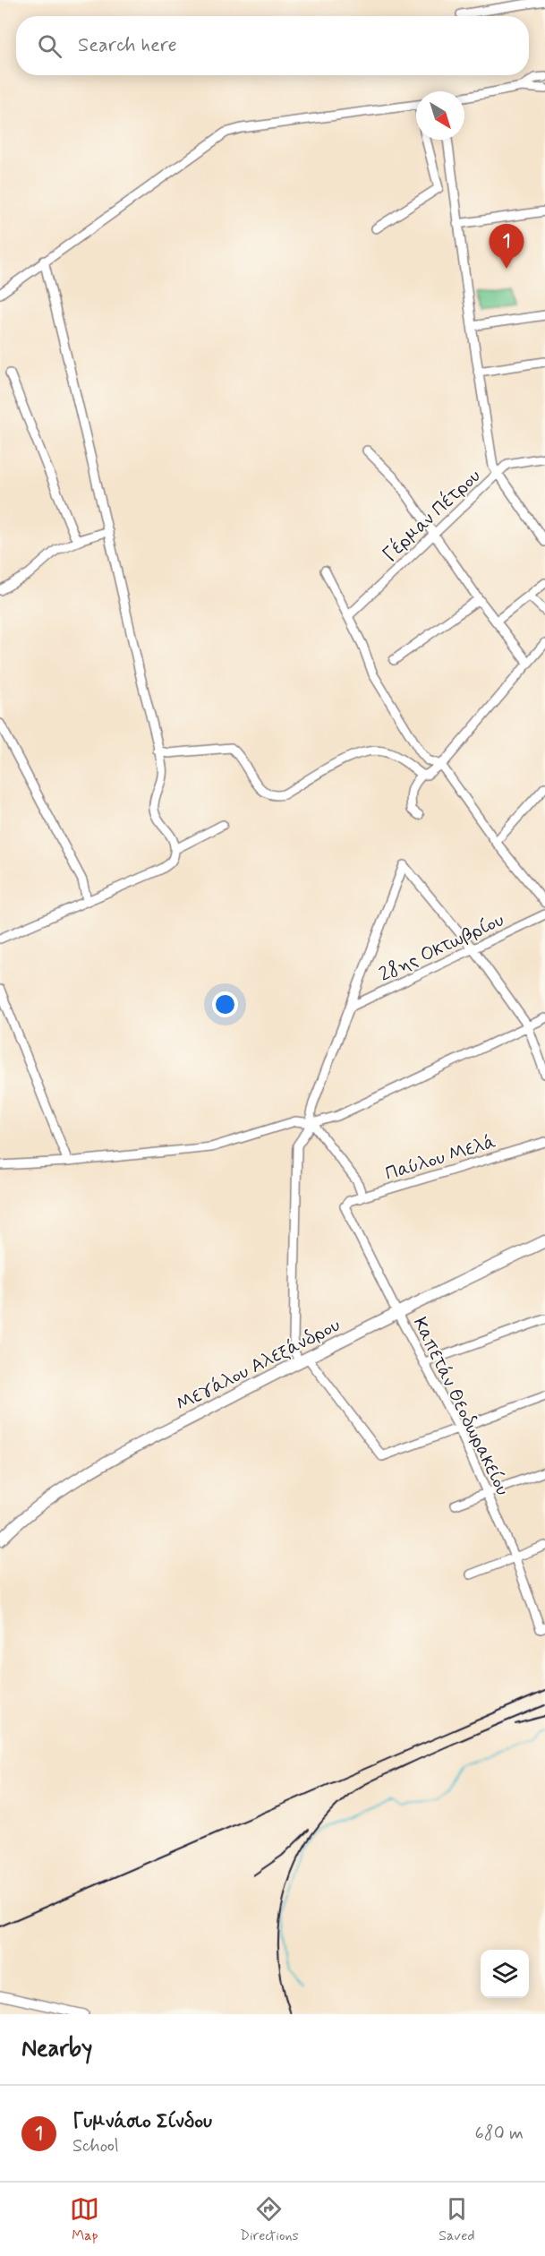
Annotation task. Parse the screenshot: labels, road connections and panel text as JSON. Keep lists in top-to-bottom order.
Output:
{
  "streets": {
    "street": [
      "Γέρμαν Πέτρου",
      "28ης Οκτωβρίου",
      "Παύλου Μελά",
      "Μεγάλου Αλεξάνδρου",
      "Καπετάν Θεοδωρακείου"
    ]
  },
  "crossings": [
    ["Παύλου Μελά", "Καπετάν Θεοδωρακείου"],
    ["Μεγάλου Αλεξάνδρου", "Καπετάν Θεοδωρακείου"]
  ],
  "north": "bottom right",
  "page": {
    "search": "Search here",
    "pins": "1",
    "heading": "Nearby",
    "list": [
      {
        "mark": "1",
        "name": "Γυμνάσιο Σίνδου",
        "note": "School",
        "value": "680 m"
      }
    ],
    "nav": ["Map", "Directions", "Saved"]
  }
}
